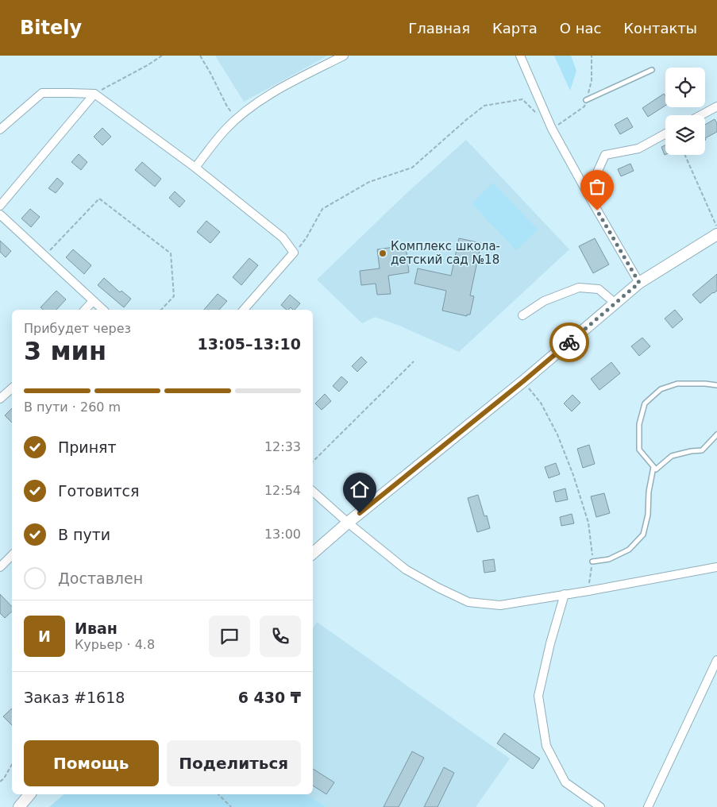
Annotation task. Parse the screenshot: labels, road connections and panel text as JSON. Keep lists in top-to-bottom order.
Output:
{
  "places": ["Комплекс школа- детский сад №18"],
  "page": {
    "header": "Bitely",
    "nav": [
      "Главная",
      "Карта",
      "О нас",
      "Контакты"
    ],
    "heading": ["3 мин", "Прибудет через", "13:05–13:10"],
    "panel": [
      "Иван",
      "Курьер · 4.8",
      "Заказ #1618",
      "6 430 ₸"
    ],
    "bar": "В пути · 260 m",
    "list": [
      ["Принят", "12:33"],
      ["Готовится", "12:54"],
      ["В пути", "13:00"],
      "Доставлен"
    ],
    "round": "И",
    "buttons": ["Помощь", "Поделиться"]
  }
}
